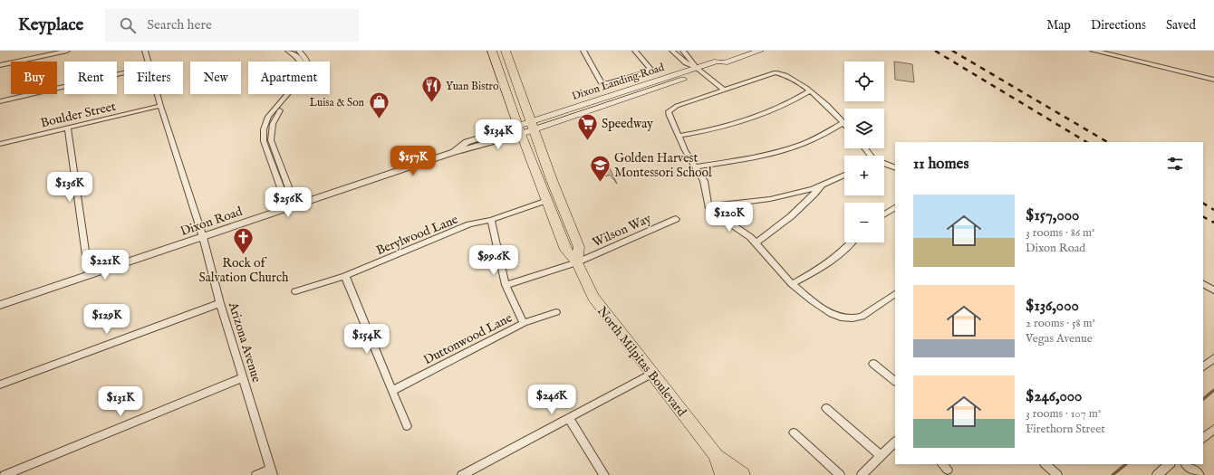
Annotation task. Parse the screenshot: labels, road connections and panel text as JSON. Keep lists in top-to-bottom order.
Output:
{
  "streets": {
    "main road": ["Dixon Landing Road", "Dixon Road", "North Milpitas Boulevard"],
    "street": [
      "Boulder Street",
      "Wilson Way",
      "Berylwood Lane",
      "Duttonwood Lane",
      "Arizona Avenue"
    ]
  },
  "crossings": [
    ["Dixon Landing Road", "Dixon Road"],
    ["Boulder Street", "Arizona Avenue"],
    ["Dixon Road", "Arizona Avenue"],
    ["Dixon Road", "North Milpitas Boulevard"],
    ["Wilson Way", "North Milpitas Boulevard"],
    ["Berylwood Lane", "North Milpitas Boulevard"]
  ],
  "places": {
    "restaurant": ["Yuan Bistro"],
    "shop": ["Luisa & Son"],
    "supermarket": ["Speedway"],
    "school or university": ["Golden Harvest Montessori School"],
    "church": ["Rock of Salvation Church"]
  },
  "page": {
    "header": "Keyplace",
    "search": "Search here",
    "nav": ["Map", "Directions", "Saved"],
    "map_buttons": ["+", "−"],
    "chip": [
      "Buy",
      "Rent",
      "Filters",
      "New",
      "Apartment"
    ],
    "price": [
      "$134K",
      "$157K",
      "$136K",
      "$256K",
      "$120K",
      "$99.6K",
      "$221K",
      "$129K",
      "$154K",
      "$246K",
      "$131K"
    ],
    "heading": "11 homes",
    "list": [
      {
        "name": "$157,000",
        "note": "3 rooms · 86 m² · Dixon Road"
      },
      {
        "name": "$136,000",
        "note": "2 rooms · 58 m² · Vegas Avenue"
      },
      {
        "name": "$246,000",
        "note": "3 rooms · 107 m² · Firethorn Street"
      }
    ]
  }
}
